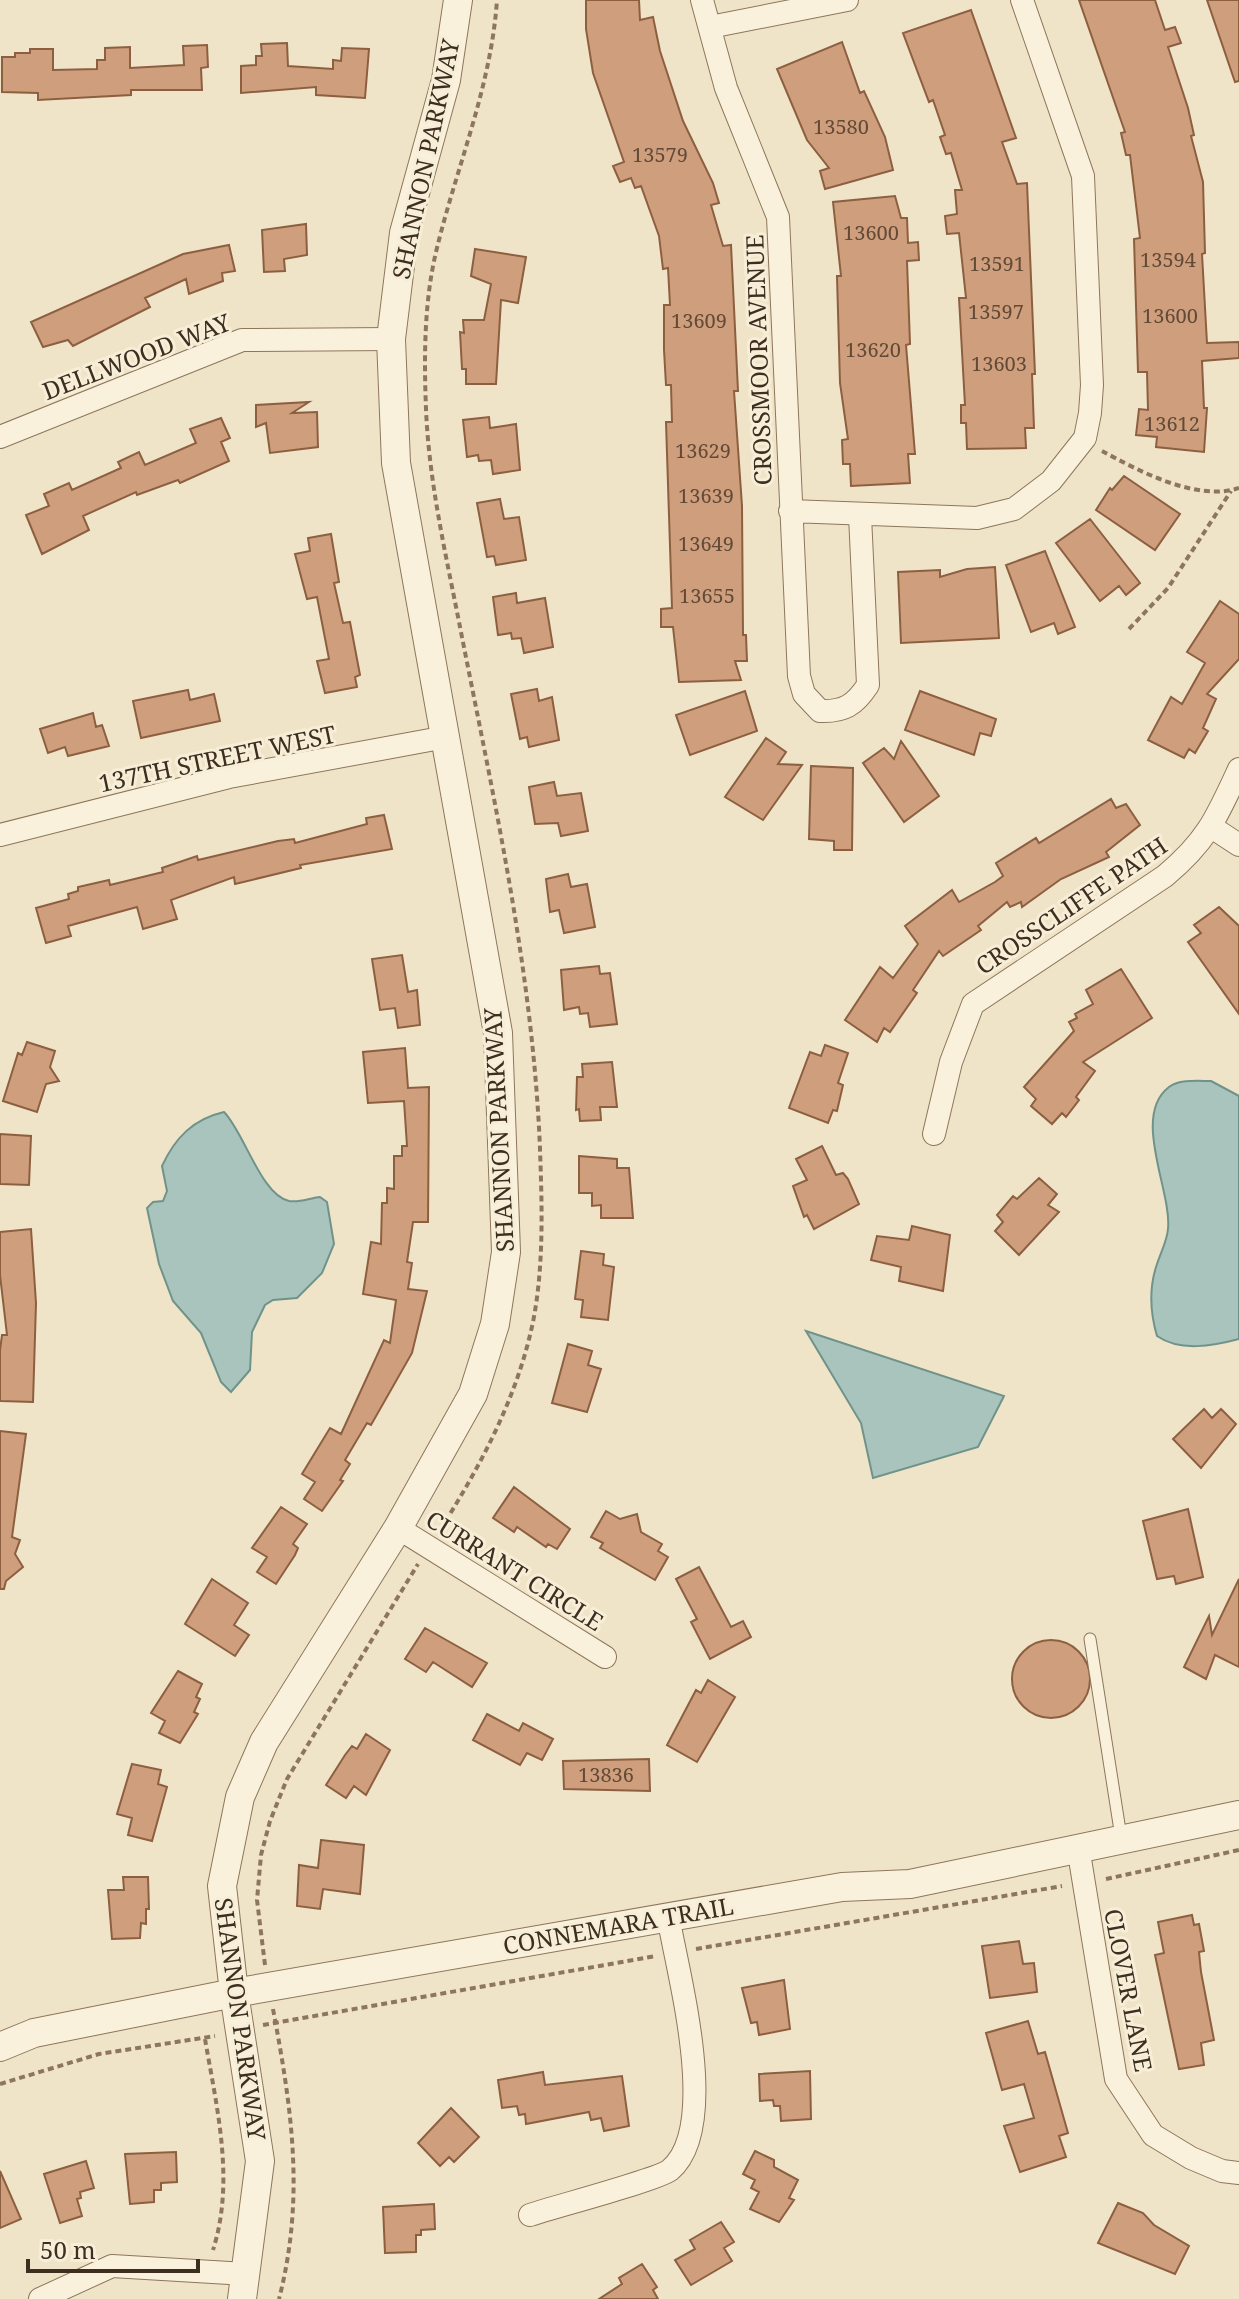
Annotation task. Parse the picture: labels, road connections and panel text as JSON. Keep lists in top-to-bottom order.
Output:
{
  "streets": {
    "street": [
      "SHANNON PARKWAY",
      "DELLWOOD WAY",
      "CROSSMOOR AVENUE",
      "137TH STREET WEST",
      "CROSSCLIFFE PATH",
      "CURRANT CIRCLE",
      "CONNEMARA TRAIL",
      "CLOVER LANE"
    ]
  },
  "crossings": [
    ["SHANNON PARKWAY", "DELLWOOD WAY"],
    ["SHANNON PARKWAY", "137TH STREET WEST"],
    ["SHANNON PARKWAY", "CURRANT CIRCLE"],
    ["SHANNON PARKWAY", "CONNEMARA TRAIL"],
    ["CONNEMARA TRAIL", "CLOVER LANE"]
  ],
  "house_numbers": [
    "13580",
    "13579",
    "13600",
    "13594",
    "13591",
    "13597",
    "13600",
    "13609",
    "13620",
    "13603",
    "13612",
    "13629",
    "13639",
    "13649",
    "13655",
    "13836"
  ],
  "scale_bar": "50 m"
}
